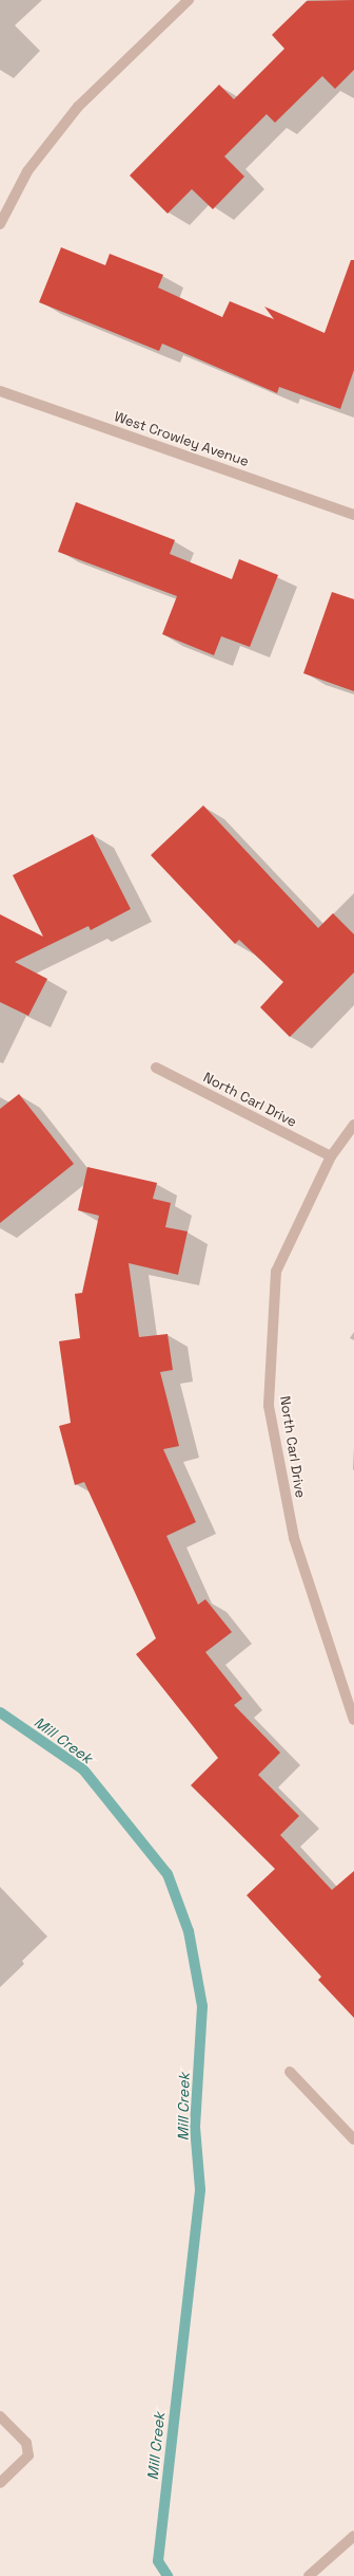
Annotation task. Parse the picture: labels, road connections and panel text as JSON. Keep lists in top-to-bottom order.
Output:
{
  "streets": {
    "street": ["West Crowley Avenue", "North Carl Drive"]
  },
  "water": ["Mill Creek"]
}
